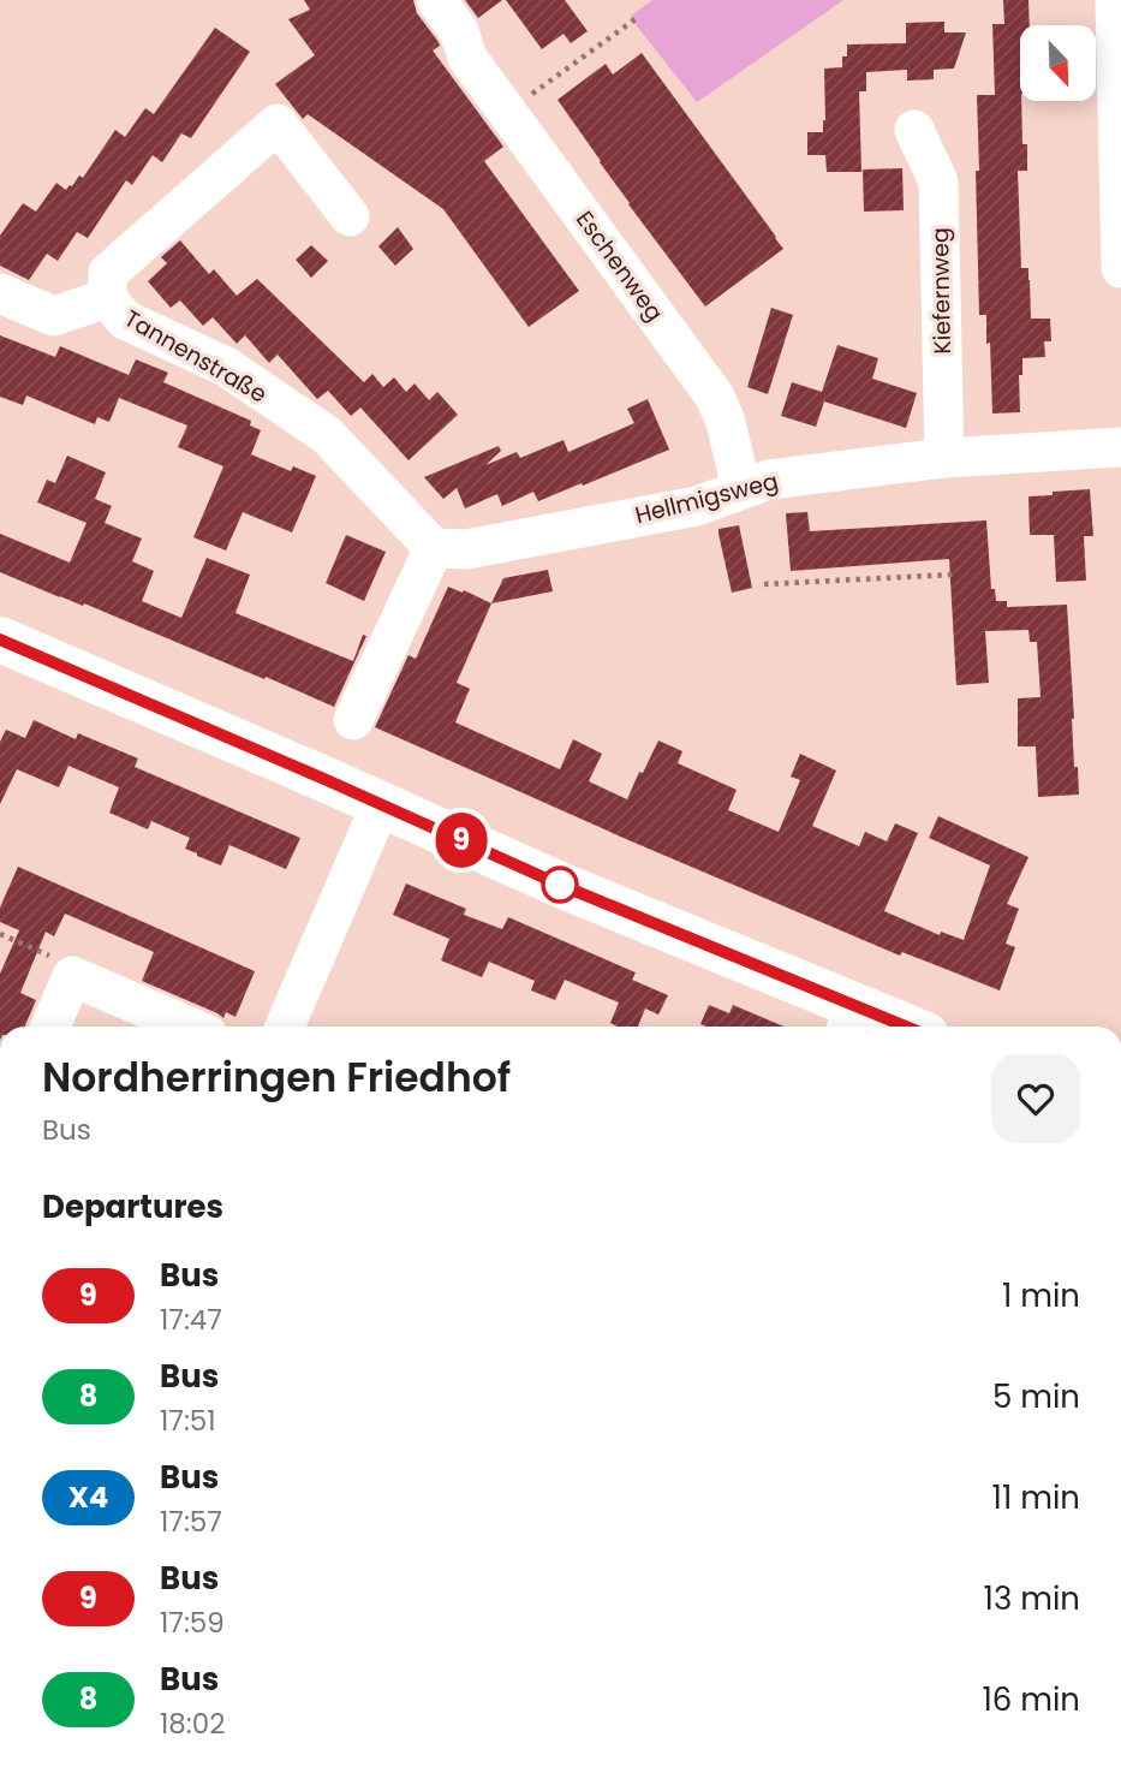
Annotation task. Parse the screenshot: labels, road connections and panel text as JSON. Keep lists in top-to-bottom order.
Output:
{
  "streets": {
    "street": [
      "Eschenweg",
      "Kiefernweg",
      "Tannenstraße",
      "Hellmigsweg"
    ]
  },
  "crossings": [
    ["Eschenweg", "Hellmigsweg"],
    ["Kiefernweg", "Hellmigsweg"],
    ["Tannenstraße", "Hellmigsweg"]
  ],
  "lines": ["bus line 9"],
  "north": "bottom right",
  "page": {
    "on_map": "9",
    "heading": [
      ["Nordherringen Friedhof", "Bus"],
      "Departures"
    ],
    "list": [
      {
        "mark": "9",
        "name": "Bus",
        "note": "17:47",
        "value": "1 min"
      },
      {
        "mark": "8",
        "name": "Bus",
        "note": "17:51",
        "value": "5 min"
      },
      {
        "mark": "X4",
        "name": "Bus",
        "note": "17:57",
        "value": "11 min"
      },
      {
        "mark": "9",
        "name": "Bus",
        "note": "17:59",
        "value": "13 min"
      },
      {
        "mark": "8",
        "name": "Bus",
        "note": "18:02",
        "value": "16 min"
      }
    ]
  }
}
